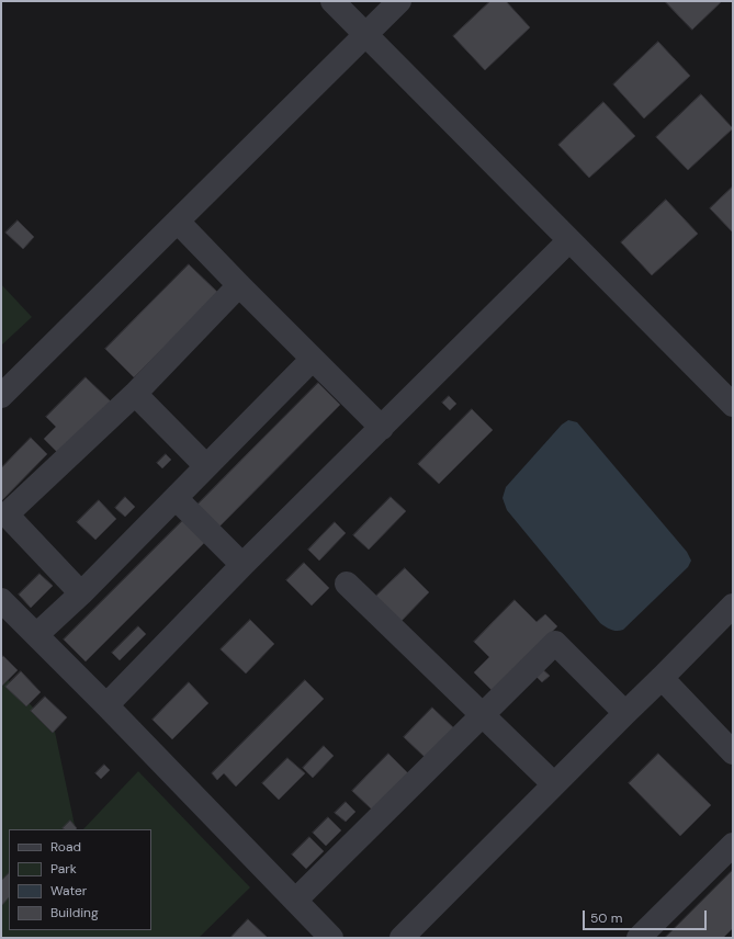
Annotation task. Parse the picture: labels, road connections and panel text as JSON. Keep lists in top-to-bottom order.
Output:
{
  "legend": [
    "Road",
    "Park",
    "Water",
    "Building"
  ],
  "scale_bar": "50 m"
}
